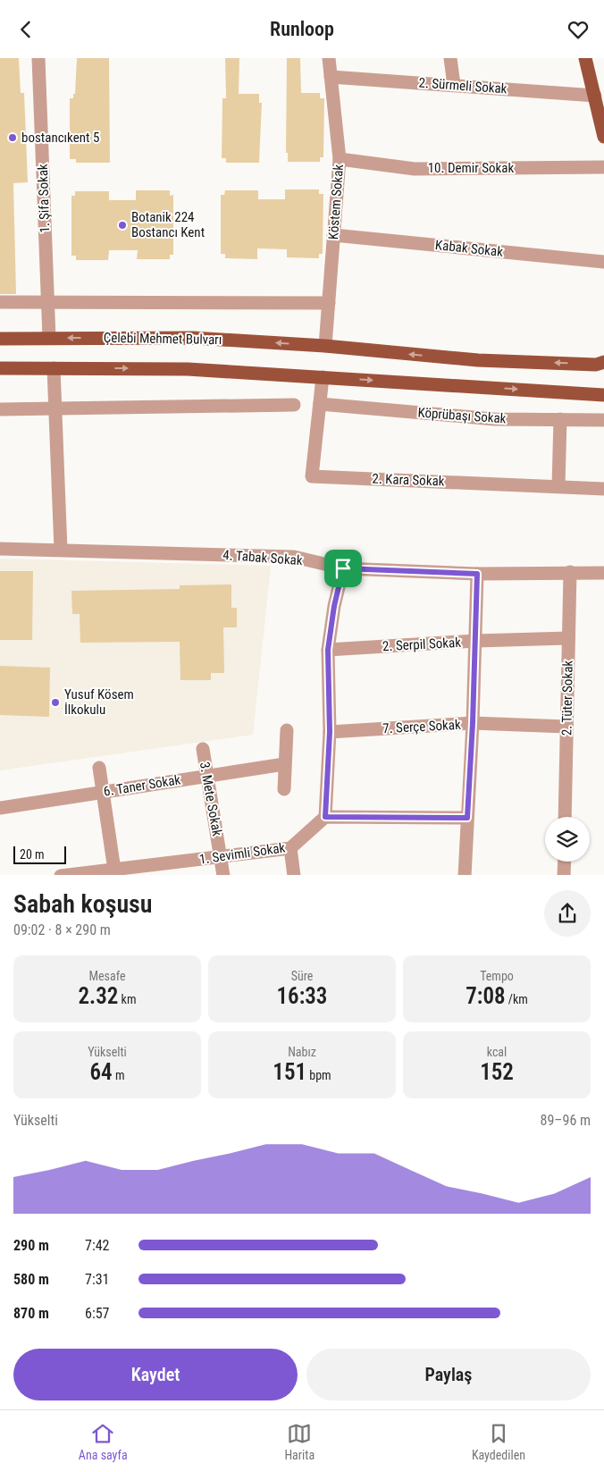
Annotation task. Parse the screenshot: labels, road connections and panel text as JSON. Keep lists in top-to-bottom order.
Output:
{
  "streets": {
    "main road": ["Çelebi Mehmet Bulvarı"],
    "street": [
      "2. Sürmeli Sokak",
      "10. Demir Sokak",
      "1. Şifa Sokak",
      "Köstem Sokak",
      "Kabak Sokak",
      "Köprübaşı Sokak",
      "2. Kara Sokak",
      "4. Tabak Sokak",
      "2. Serpil Sokak",
      "2. Tüter Sokak",
      "7. Serçe Sokak",
      "6. Taner Sokak",
      "3. Mete Sokak",
      "1. Sevimli Sokak"
    ]
  },
  "crossings": [
    ["2. Sürmeli Sokak", "Köstem Sokak"],
    ["10. Demir Sokak", "Köstem Sokak"],
    ["1. Şifa Sokak", "Çelebi Mehmet Bulvarı"],
    ["Köstem Sokak", "Kabak Sokak"],
    ["Köstem Sokak", "Çelebi Mehmet Bulvarı"],
    ["Köprübaşı Sokak", "2. Kara Sokak"],
    ["4. Tabak Sokak", "2. Tüter Sokak"],
    ["2. Serpil Sokak", "2. Tüter Sokak"],
    ["2. Tüter Sokak", "7. Serçe Sokak"],
    ["6. Taner Sokak", "3. Mete Sokak"],
    ["3. Mete Sokak", "1. Sevimli Sokak"]
  ],
  "places": ["bostancıkent 5", "Botanik 224 Bostancı Kent", "Yusuf Kösem İlkokulu"],
  "scale_bar": "20 m",
  "page": {
    "header": "Runloop",
    "scale": "20 m",
    "heading": ["Sabah koşusu", "09:02 · 8 × 290 m"],
    "stats": [
      ["Mesafe", "2.32 km"],
      ["Süre", "16:33"],
      ["Tempo", "7:08 /km"],
      ["Yükselti", "64 m"],
      ["Nabız", "151 bpm"],
      ["kcal", "152"]
    ],
    "chart": ["Yükselti", "89–96 m"],
    "list": [
      {
        "name": "290 m",
        "note": "7:42"
      },
      {
        "name": "580 m",
        "note": "7:31"
      },
      {
        "name": "870 m",
        "note": "6:57"
      }
    ],
    "buttons": ["Kaydet", "Paylaş"],
    "tabs": ["Ana sayfa", "Harita", "Kaydedilen"]
  }
}
